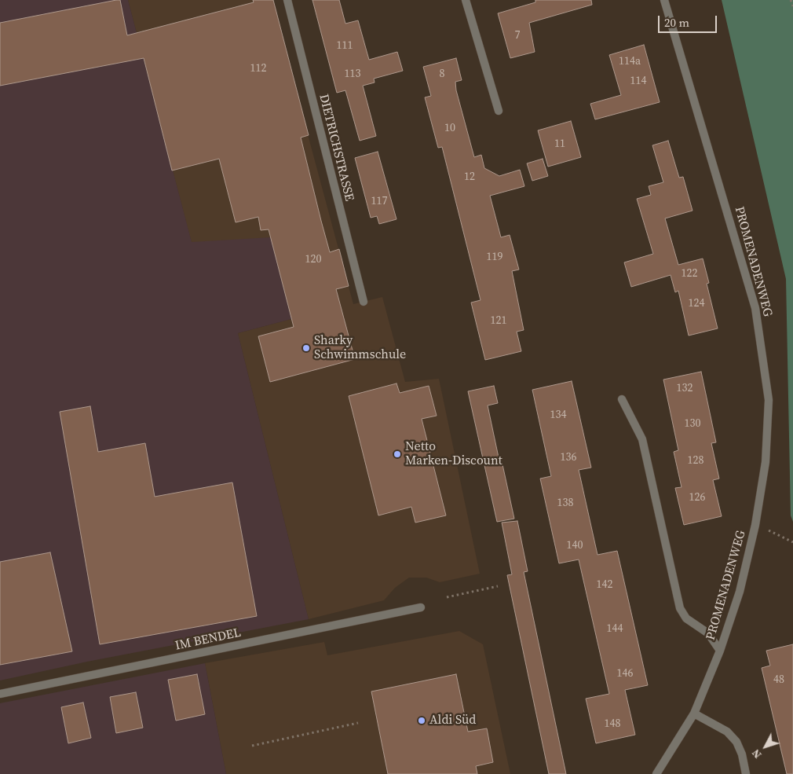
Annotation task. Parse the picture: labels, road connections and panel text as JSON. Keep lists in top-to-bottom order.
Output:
{
  "streets": {
    "street": ["DIETRICHSTRASSE", "PROMENADENWEG", "IM BENDEL"]
  },
  "places": ["Sharky Schwimmschule", "Netto Marken-Discount", "Aldi Süd"],
  "house_numbers": [
    "7",
    "111",
    "114a",
    "112",
    "113",
    "8",
    "114",
    "10",
    "11",
    "12",
    "117",
    "119",
    "120",
    "122",
    "124",
    "121",
    "132",
    "134",
    "130",
    "136",
    "128",
    "126",
    "138",
    "140",
    "142",
    "144",
    "146",
    "48",
    "148"
  ],
  "scale_bar": "20 m",
  "north": "bottom left"
}
